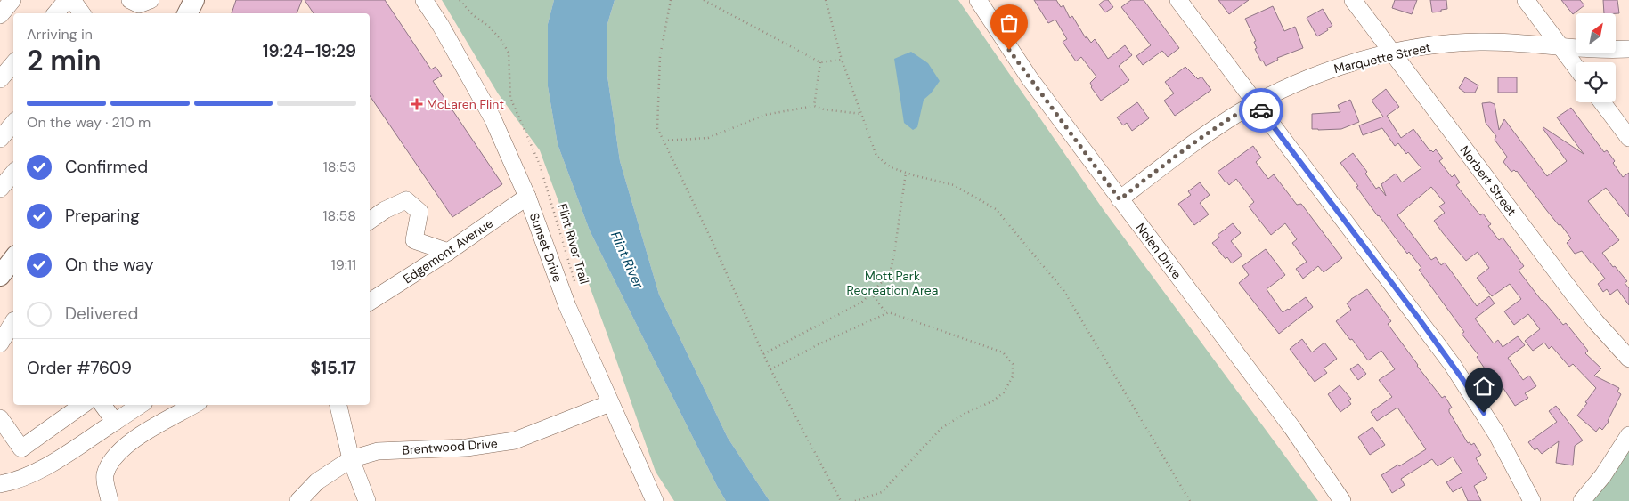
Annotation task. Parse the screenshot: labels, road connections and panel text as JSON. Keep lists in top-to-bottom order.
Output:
{
  "streets": {
    "street": [
      "Marquette Street",
      "Norbert Street",
      "Sunset Drive",
      "Edgemont Avenue",
      "Nolen Drive",
      "Brentwood Drive"
    ],
    "path": ["Flint River Trail"]
  },
  "crossings": [
    ["Marquette Street", "Norbert Street"],
    ["Marquette Street", "Nolen Drive"],
    ["Sunset Drive", "Edgemont Avenue"],
    ["Sunset Drive", "Brentwood Drive"]
  ],
  "water": ["Flint River"],
  "parks": ["Mott Park Recreation Area"],
  "places": {
    "health": ["McLaren Flint"]
  },
  "north": "top right",
  "page": {
    "heading": ["2 min", "Arriving in", "19:24–19:29"],
    "panel": ["Order #7609", "$15.17"],
    "bar": "On the way · 210 m",
    "list": [
      ["Confirmed", "18:53"],
      ["Preparing", "18:58"],
      ["On the way", "19:11"],
      "Delivered"
    ]
  }
}
